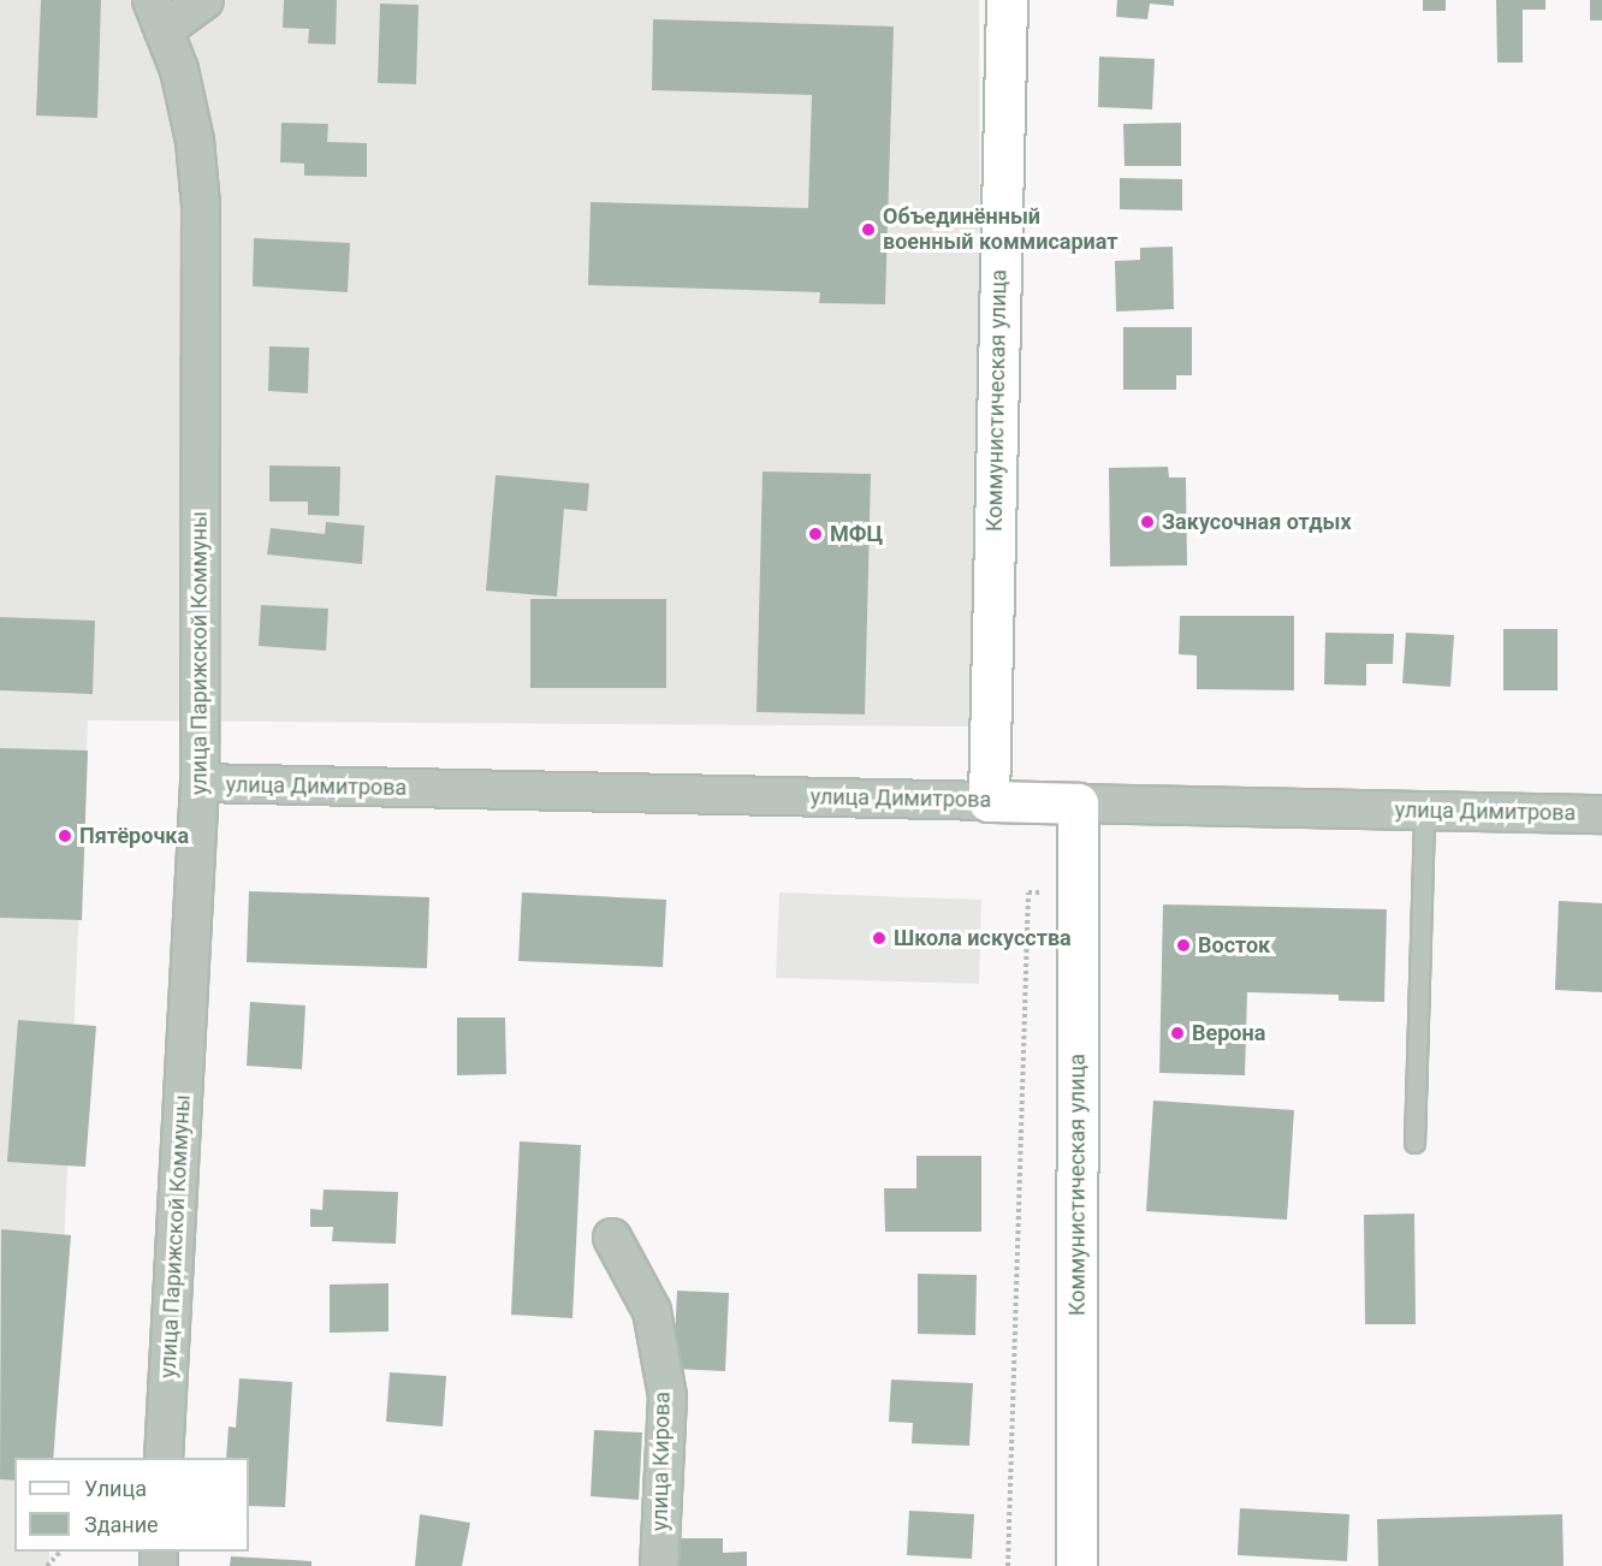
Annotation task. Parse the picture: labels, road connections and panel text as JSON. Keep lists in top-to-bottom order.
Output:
{
  "streets": {
    "street": [
      "Коммунистическая улица",
      "улица Парижской Коммуны",
      "улица Димитрова",
      "улица Кирова"
    ]
  },
  "crossings": [
    ["Коммунистическая улица", "улица Димитрова"],
    ["улица Парижской Коммуны", "улица Димитрова"]
  ],
  "places": [
    "Объединённый военный коммисариат",
    "Закусочная отдых",
    "МФЦ",
    "Пятёрочка",
    "Школа искусства",
    "Восток",
    "Верона"
  ],
  "legend": ["Улица", "Здание"]
}
